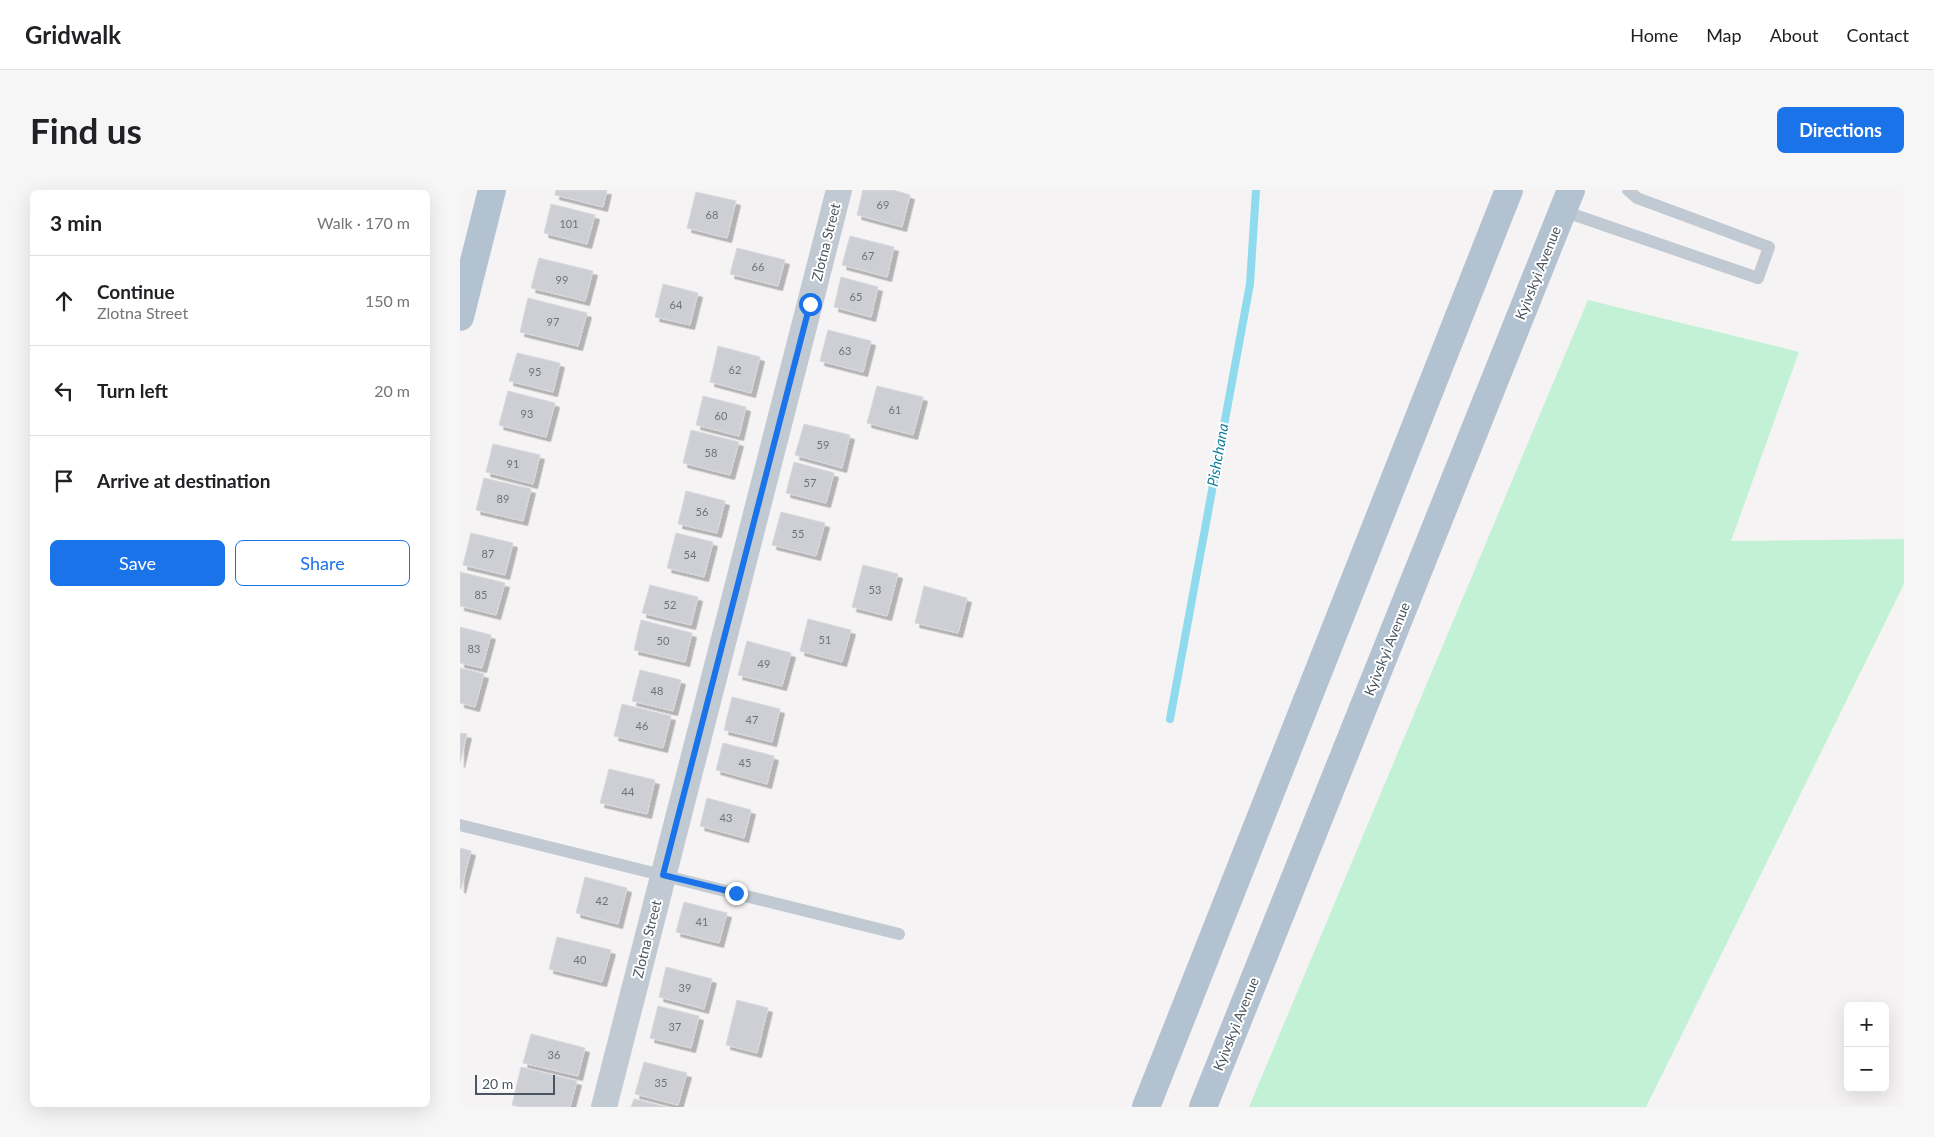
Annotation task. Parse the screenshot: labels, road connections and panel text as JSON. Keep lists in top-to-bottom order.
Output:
{
  "streets": {
    "main road": ["Kyivskyi Avenue"],
    "street": ["Zlotna Street"]
  },
  "water": ["Pishchana"],
  "house_numbers": [
    "69",
    "68",
    "101",
    "67",
    "66",
    "99",
    "65",
    "64",
    "97",
    "63",
    "62",
    "95",
    "61",
    "93",
    "60",
    "59",
    "58",
    "91",
    "57",
    "89",
    "56",
    "55",
    "87",
    "54",
    "53",
    "85",
    "52",
    "51",
    "50",
    "83",
    "49",
    "48",
    "47",
    "46",
    "45",
    "44",
    "43",
    "42",
    "41",
    "40",
    "39",
    "37",
    "36",
    "35"
  ],
  "scale_bar": "20 m",
  "page": {
    "header": "Gridwalk",
    "nav": [
      "Home",
      "Map",
      "About",
      "Contact"
    ],
    "buttons": [
      "Directions",
      ["Save", "Share"]
    ],
    "title": "Find us",
    "heading": ["3 min", "Walk · 170 m"],
    "list": [
      ["Continue", "Zlotna Street", "150 m"],
      ["Turn left", "20 m"],
      "Arrive at destination"
    ],
    "map_buttons": ["+", "−"],
    "scale": "20 m"
  }
}
